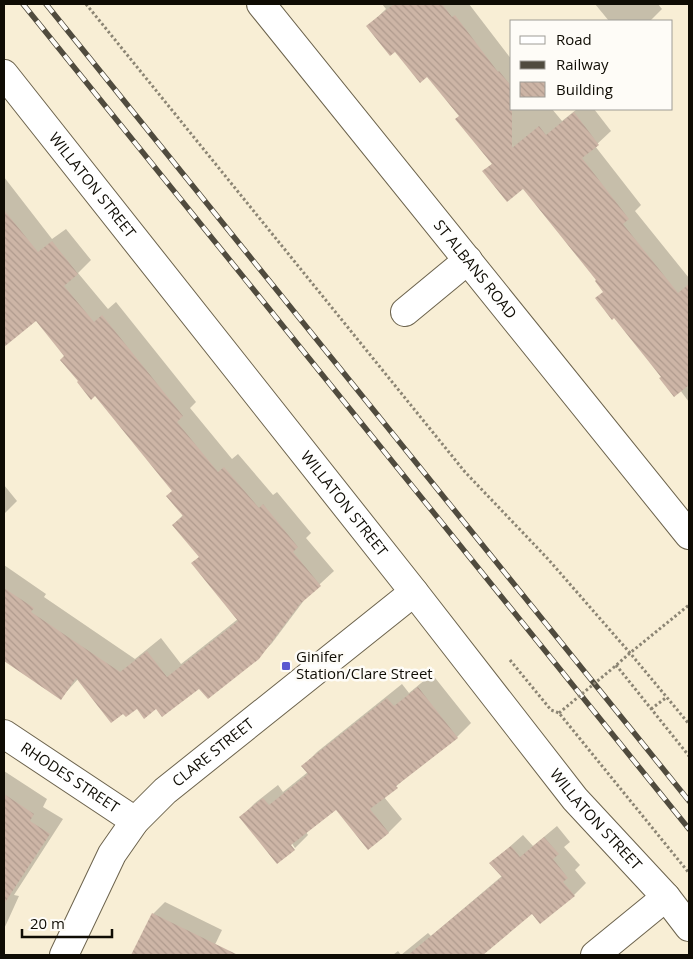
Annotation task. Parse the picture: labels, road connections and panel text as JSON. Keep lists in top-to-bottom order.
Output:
{
  "streets": {
    "street": [
      "WILLATON STREET",
      "ST ALBANS ROAD",
      "CLARE STREET",
      "RHODES STREET"
    ]
  },
  "crossings": [
    ["WILLATON STREET", "CLARE STREET"],
    ["CLARE STREET", "RHODES STREET"]
  ],
  "places": {
    "transit": ["Ginifer Station/Clare Street"]
  },
  "legend": ["Road", "Railway", "Building"],
  "scale_bar": "20 m"
}
